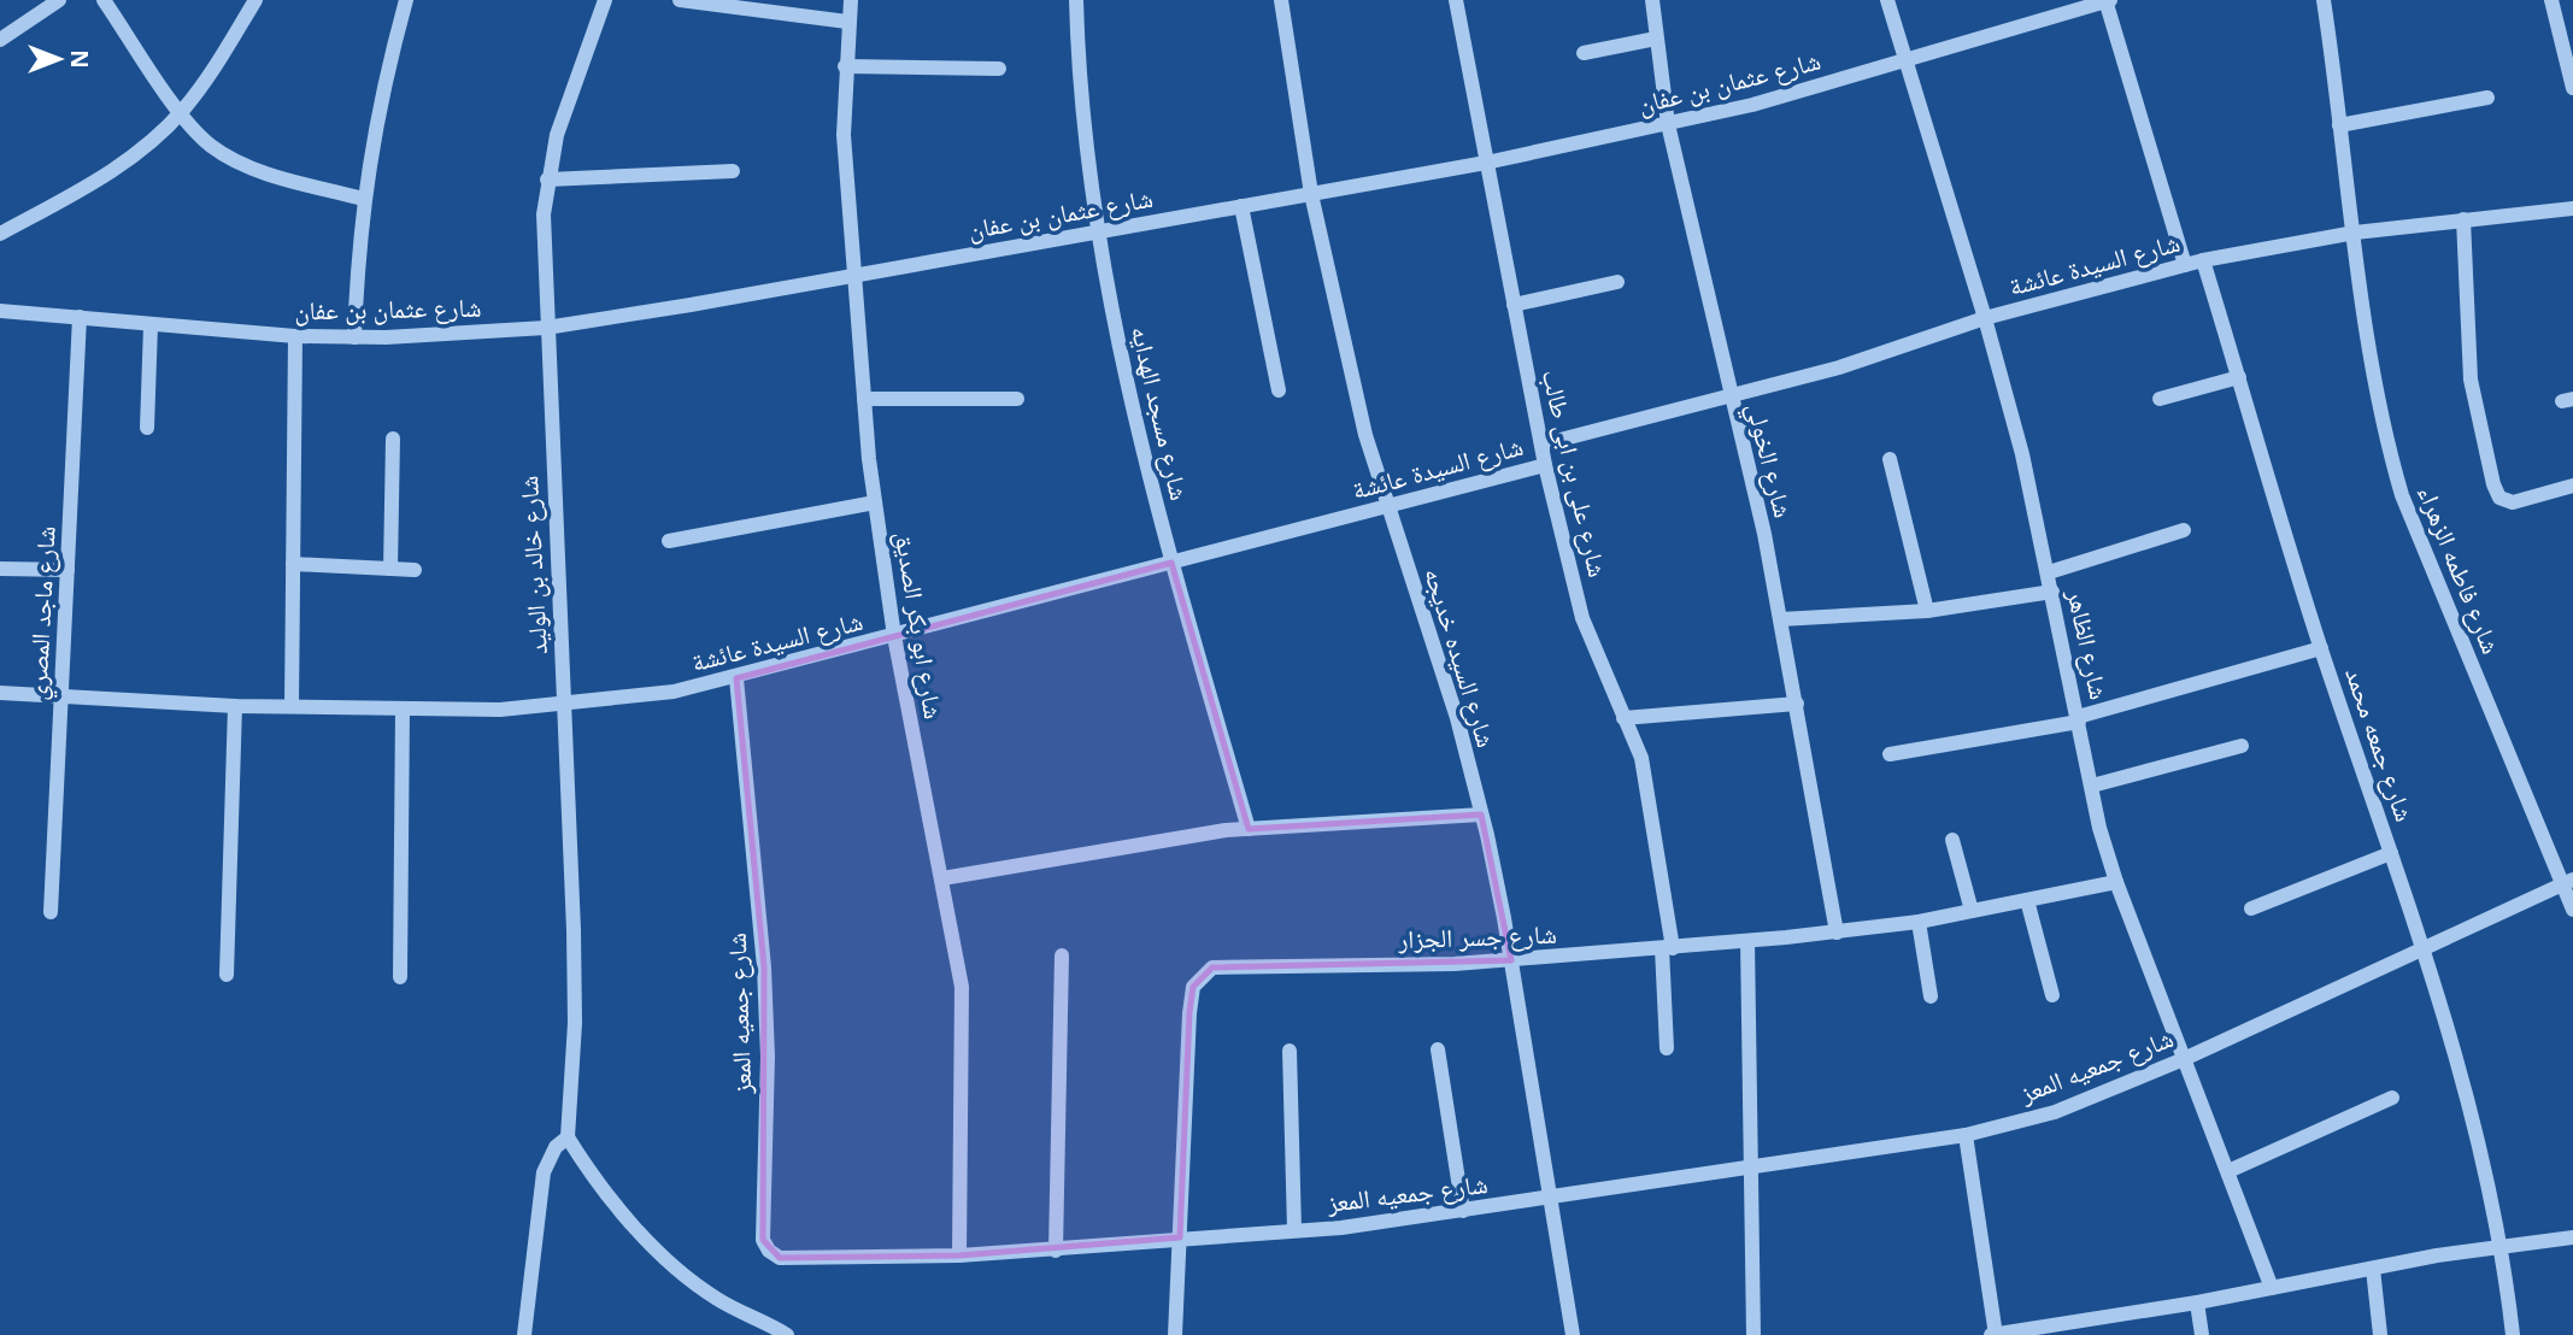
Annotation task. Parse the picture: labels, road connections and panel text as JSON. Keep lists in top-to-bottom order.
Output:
{
  "streets": {
    "street": [
      "شارع عثمان بن عفان",
      "شارع السيدة عائشة",
      "شارع مسجد الهدايه",
      "شارع الخولي",
      "شارع على بن ابى طالب",
      "شارع خالد بن الوليد",
      "شارع فاطمه الزهراء",
      "شارع ماجد المصري",
      "شارع ابو بكر الصديق",
      "شارع الظاهر",
      "شارع السيده خديجه",
      "شارع جمعه محمد",
      "شارع جسر الجزار",
      "شارع جمعيه المعز"
    ]
  },
  "crossings": [
    ["شارع عثمان بن عفان", "شارع مسجد الهدايه"],
    ["شارع عثمان بن عفان", "شارع الخولي"],
    ["شارع عثمان بن عفان", "شارع على بن ابى طالب"],
    ["شارع عثمان بن عفان", "شارع خالد بن الوليد"],
    ["شارع عثمان بن عفان", "شارع ماجد المصري"],
    ["شارع عثمان بن عفان", "شارع ابو بكر الصديق"],
    ["شارع عثمان بن عفان", "شارع الظاهر"],
    ["شارع عثمان بن عفان", "شارع السيده خديجه"],
    ["شارع السيدة عائشة", "شارع مسجد الهدايه"],
    ["شارع السيدة عائشة", "شارع الخولي"],
    ["شارع السيدة عائشة", "شارع على بن ابى طالب"],
    ["شارع السيدة عائشة", "شارع خالد بن الوليد"],
    ["شارع السيدة عائشة", "شارع فاطمه الزهراء"],
    ["شارع السيدة عائشة", "شارع ماجد المصري"],
    ["شارع السيدة عائشة", "شارع ابو بكر الصديق"],
    ["شارع السيدة عائشة", "شارع الظاهر"],
    ["شارع السيدة عائشة", "شارع السيده خديجه"],
    ["شارع السيدة عائشة", "شارع جمعه محمد"],
    ["شارع السيدة عائشة", "شارع جمعيه المعز"],
    ["شارع الخولي", "شارع جسر الجزار"],
    ["شارع على بن ابى طالب", "شارع جسر الجزار"],
    ["شارع فاطمه الزهراء", "شارع جمعيه المعز"],
    ["شارع ابو بكر الصديق", "شارع جمعيه المعز"],
    ["شارع الظاهر", "شارع جسر الجزار"],
    ["شارع الظاهر", "شارع جمعيه المعز"],
    ["شارع السيده خديجه", "شارع جسر الجزار"],
    ["شارع السيده خديجه", "شارع جمعيه المعز"],
    ["شارع جمعه محمد", "شارع جمعيه المعز"],
    ["شارع جسر الجزار", "شارع جمعيه المعز"]
  ],
  "north": "right"
}
